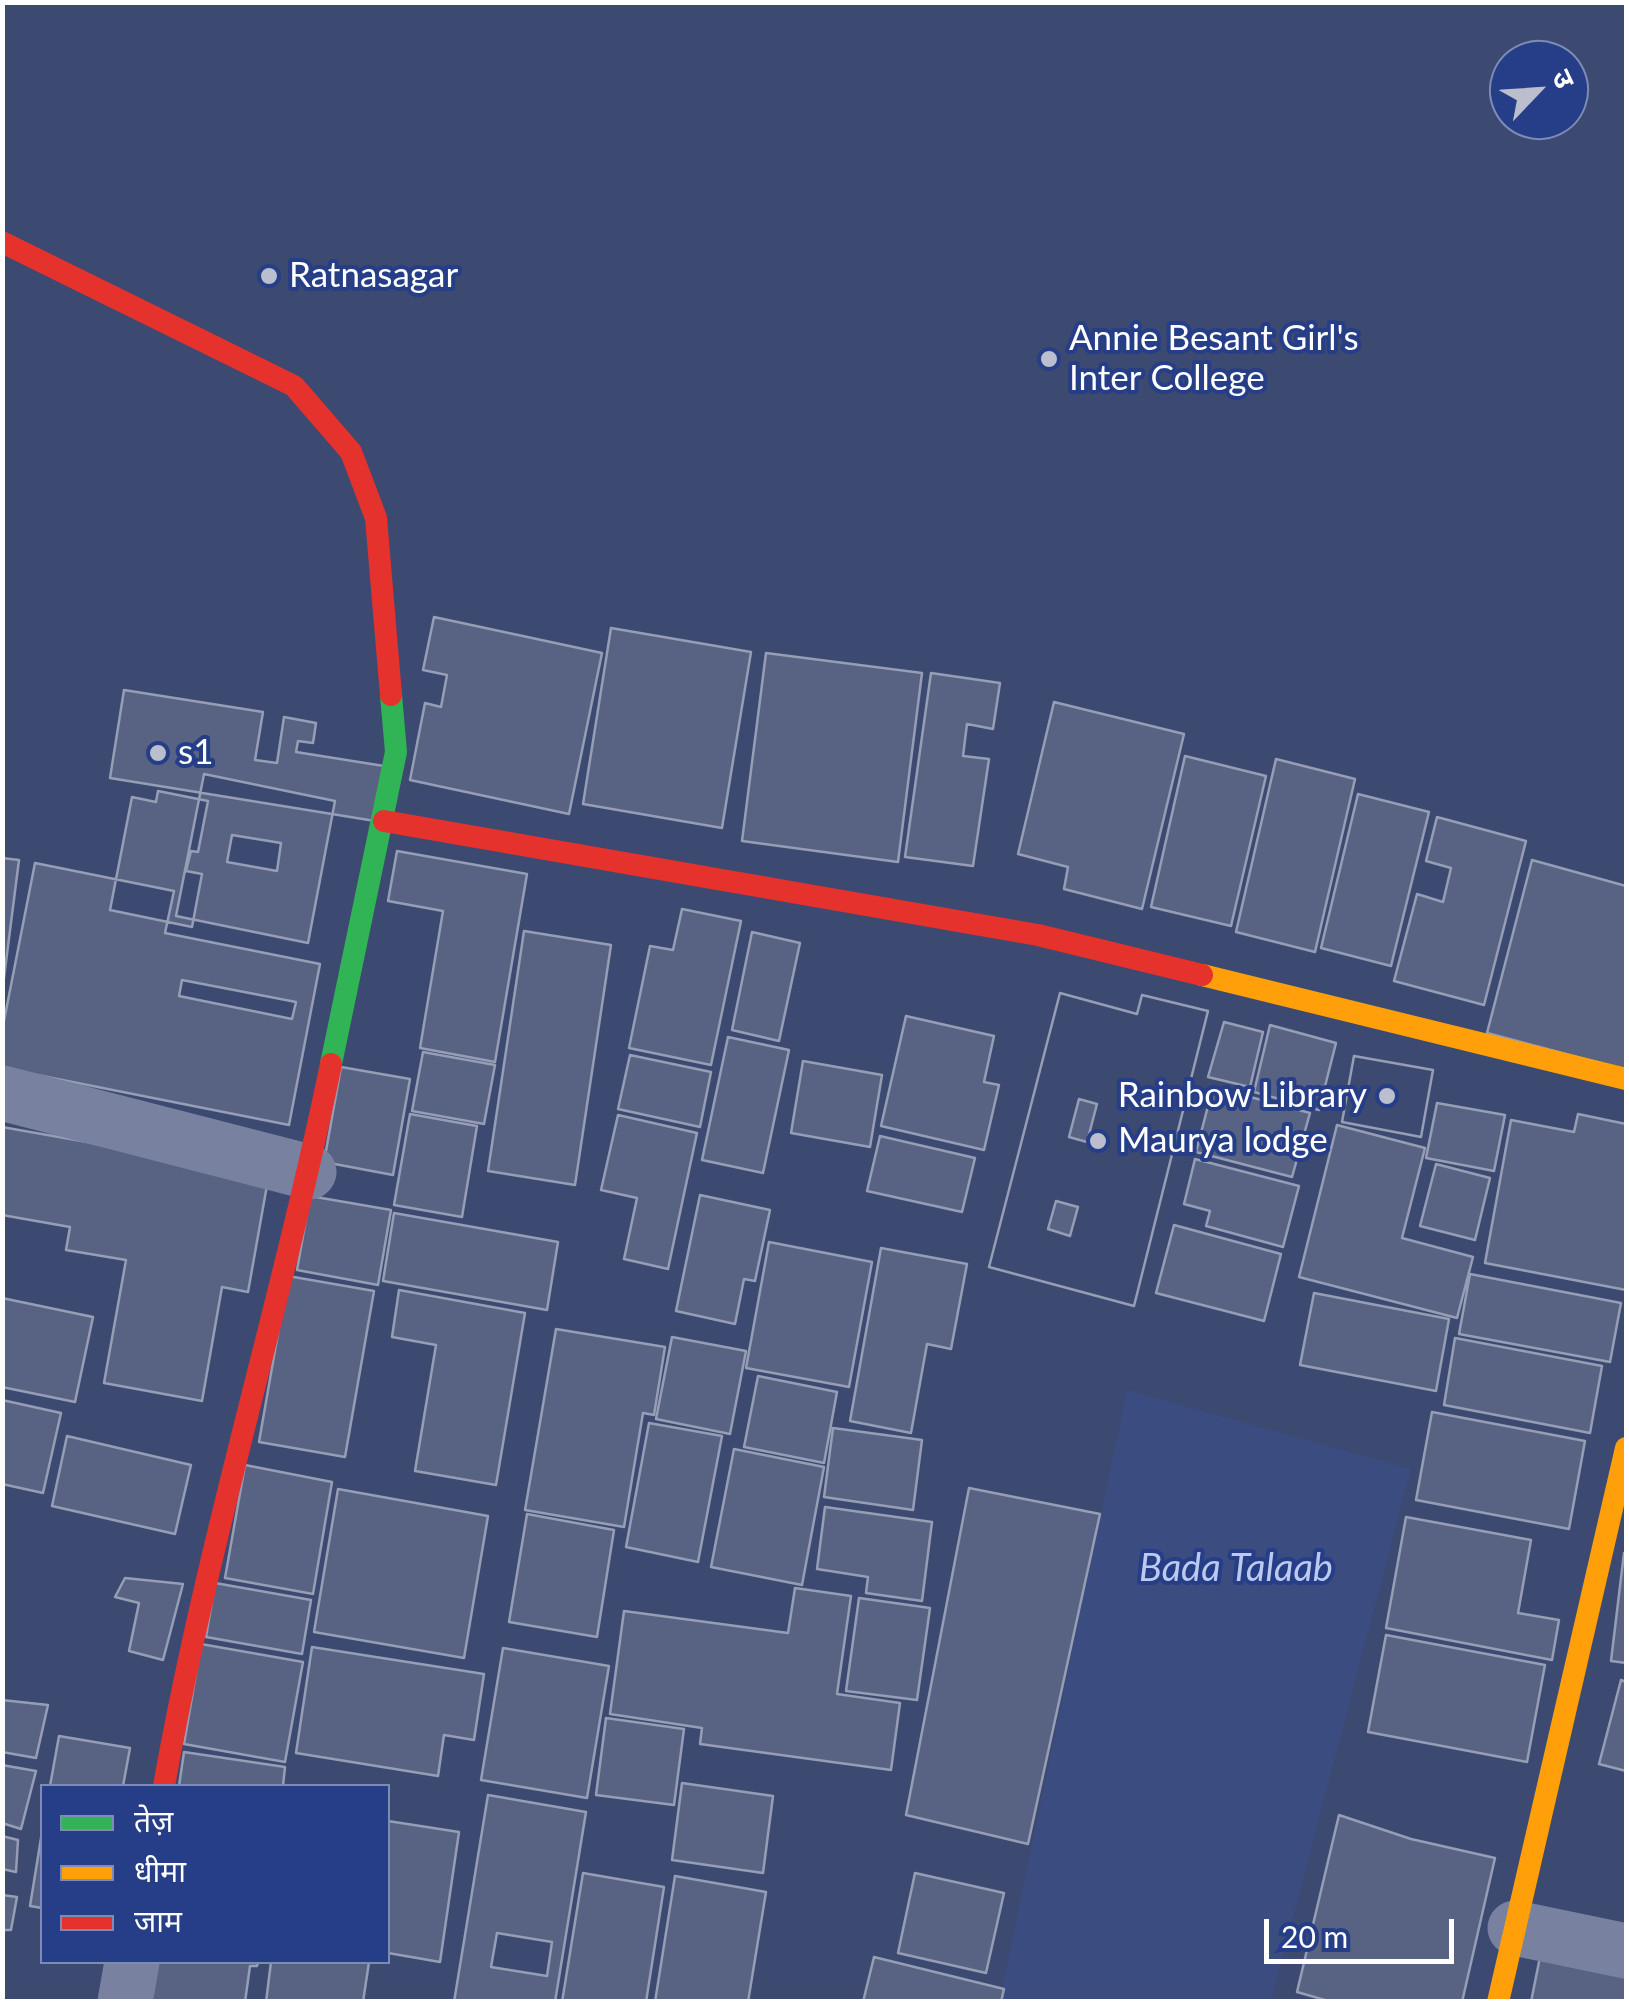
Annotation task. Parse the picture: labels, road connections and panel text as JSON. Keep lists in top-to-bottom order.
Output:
{
  "water": ["Bada Talaab"],
  "places": [
    "Ratnasagar",
    "Annie Besant Girl's Inter College",
    "s1",
    "Rainbow Library",
    "Maurya lodge"
  ],
  "legend": ["तेज़", "धीमा", "जाम"],
  "scale_bar": "20 m",
  "north": "top right"
}
